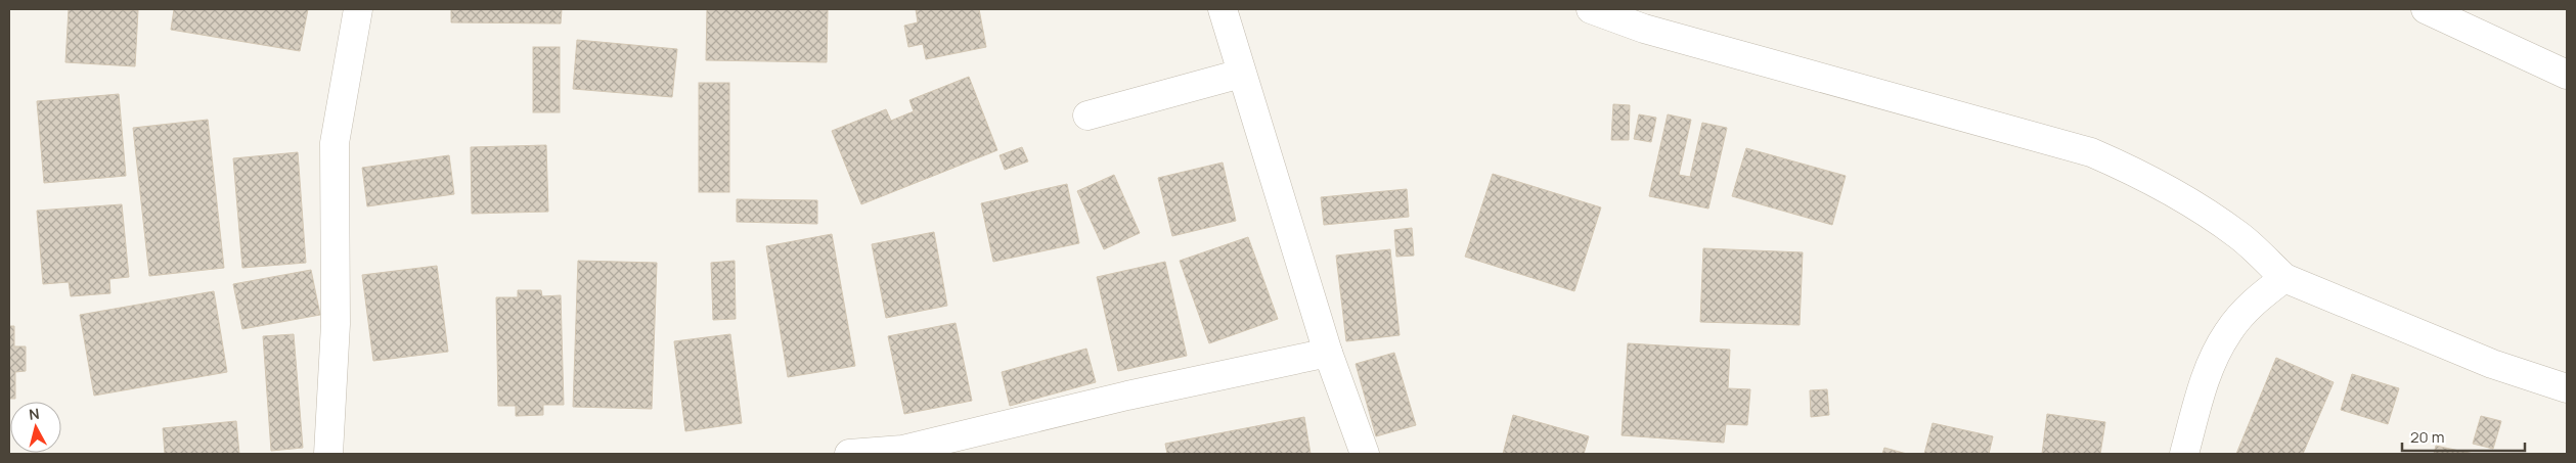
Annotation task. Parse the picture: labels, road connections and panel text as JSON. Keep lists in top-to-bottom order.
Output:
{
  "scale_bar": "20 m",
  "north": "top"
}
